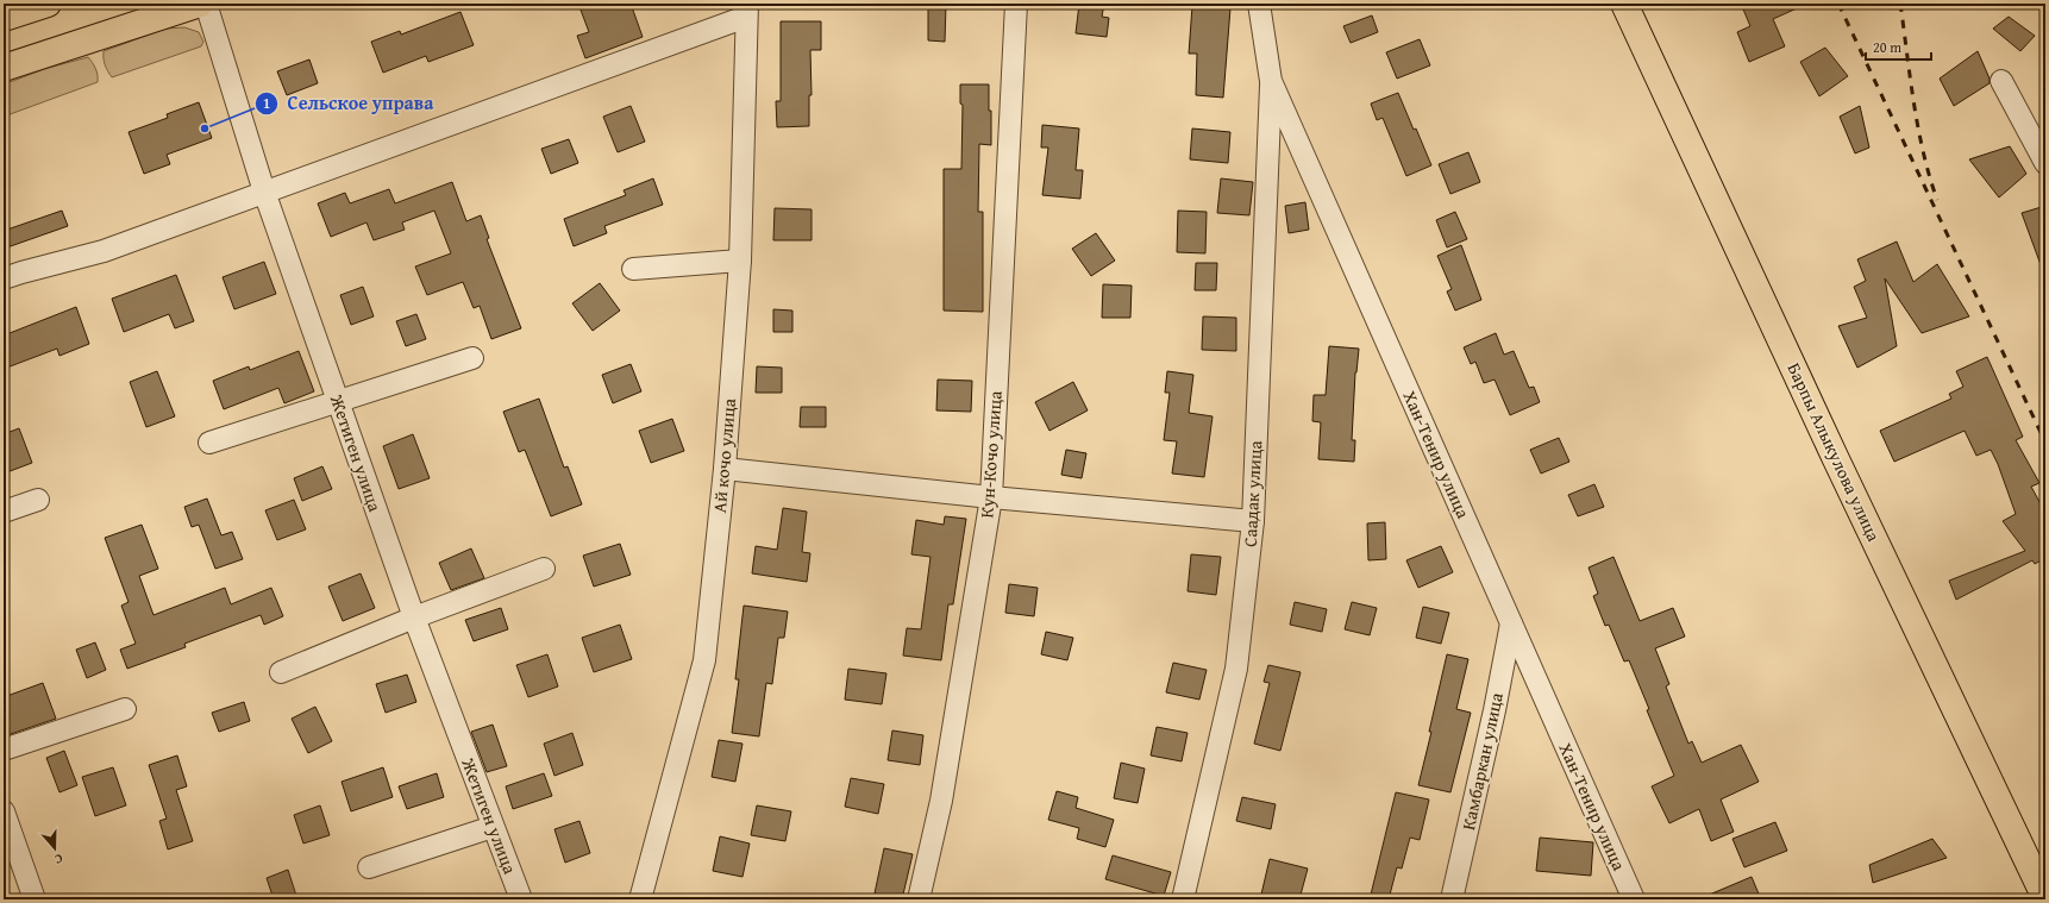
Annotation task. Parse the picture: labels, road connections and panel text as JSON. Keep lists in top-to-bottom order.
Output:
{
  "streets": {
    "main road": ["Барпы Алыкулова улица"],
    "street": [
      "Жетиген улица",
      "Кун-Кочо улица",
      "Хан-Тенир улица",
      "Ай кочо улица",
      "Саадак улица",
      "Камбаркан улица"
    ]
  },
  "crossings": [
    ["Хан-Тенир улица", "Саадак улица"],
    ["Хан-Тенир улица", "Камбаркан улица"]
  ],
  "places": ["Сельское управа"],
  "scale_bar": "20 m",
  "north": "bottom"
}
